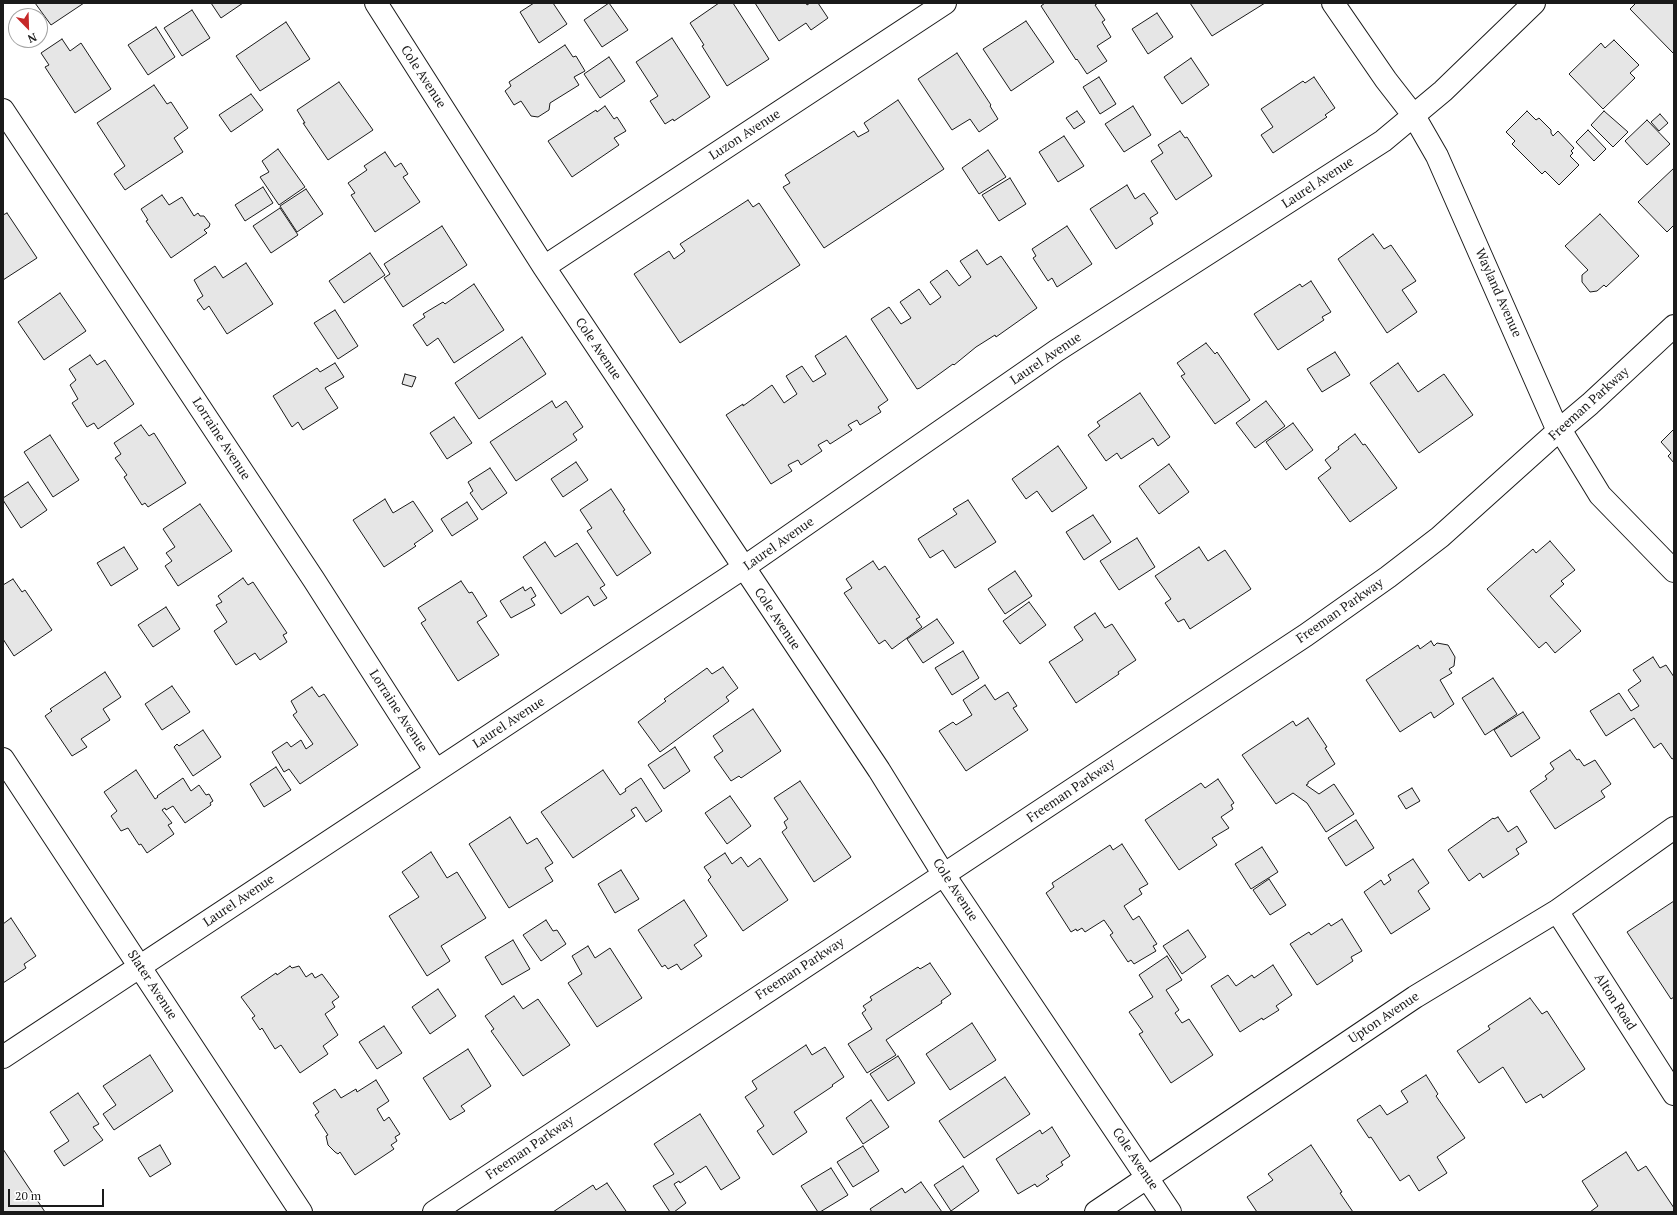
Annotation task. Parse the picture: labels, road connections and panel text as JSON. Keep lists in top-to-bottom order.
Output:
{
  "streets": {
    "street": [
      "Cole Avenue",
      "Luzon Avenue",
      "Laurel Avenue",
      "Wayland Avenue",
      "Freeman Parkway",
      "Lorraine Avenue",
      "Slater Avenue",
      "Alton Road",
      "Upton Avenue"
    ]
  },
  "crossings": [
    ["Cole Avenue", "Luzon Avenue"],
    ["Cole Avenue", "Laurel Avenue"],
    ["Cole Avenue", "Freeman Parkway"],
    ["Cole Avenue", "Upton Avenue"],
    ["Laurel Avenue", "Wayland Avenue"],
    ["Laurel Avenue", "Lorraine Avenue"],
    ["Laurel Avenue", "Slater Avenue"],
    ["Wayland Avenue", "Freeman Parkway"],
    ["Alton Road", "Upton Avenue"]
  ],
  "scale_bar": "20 m",
  "north": "bottom right"
}
